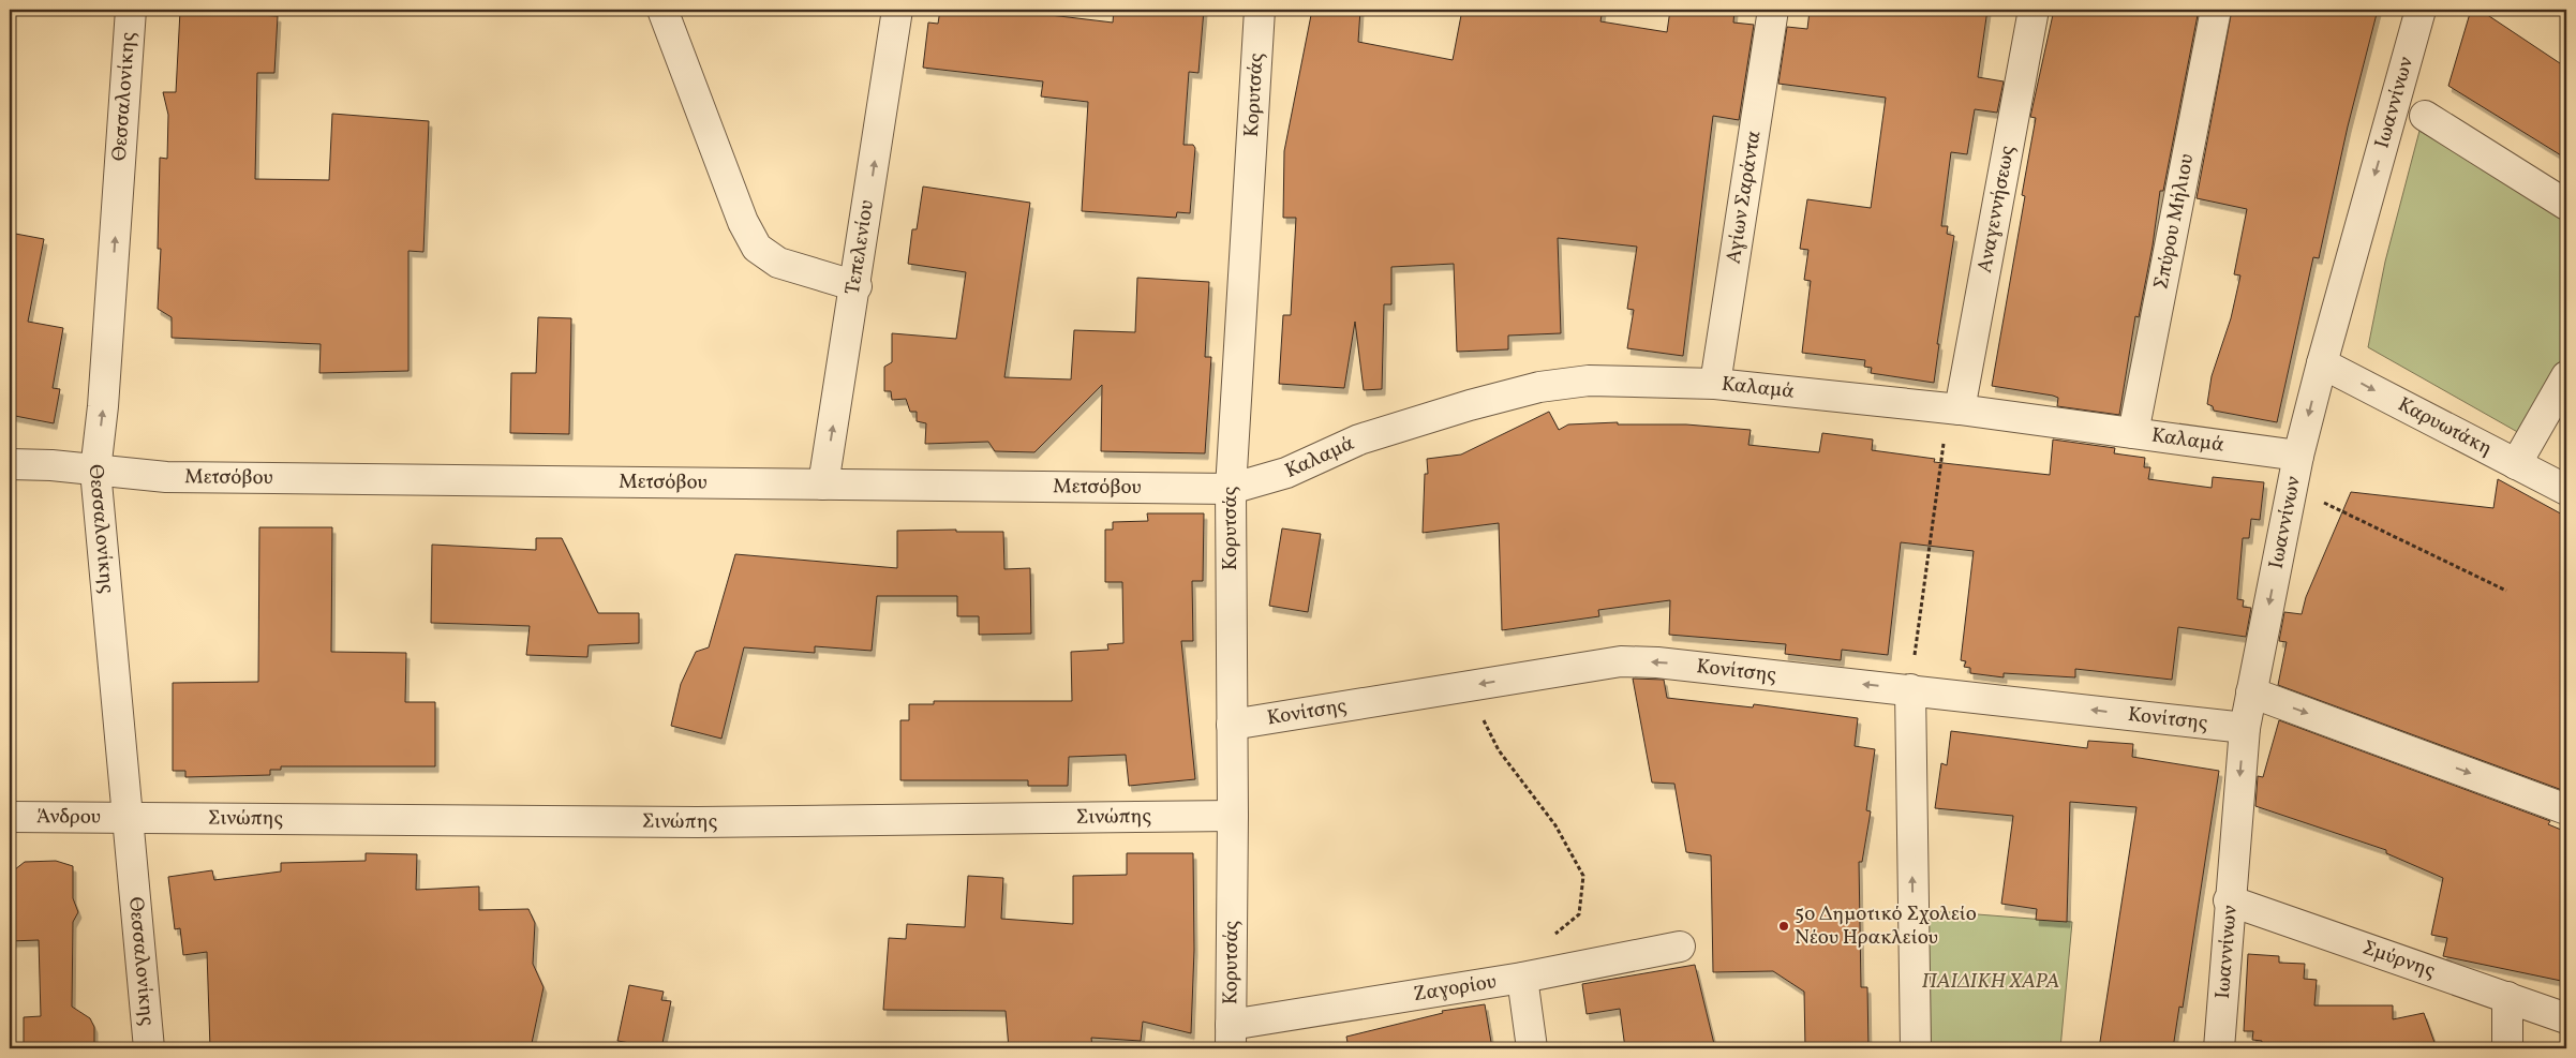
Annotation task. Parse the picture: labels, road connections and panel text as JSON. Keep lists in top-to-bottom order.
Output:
{
  "streets": {
    "street": [
      "Κορυτσάς",
      "Θεσσαλονίκης",
      "Ιωαννίνων",
      "Αγίων Σαράντα",
      "Αναγεννήσεως",
      "Σπύρου Μήλιου",
      "Τεπελενίου",
      "Καλαμά",
      "Καρυωτάκη",
      "Μετσόβου",
      "Κονίτσης",
      "Άνδρου",
      "Σινώπης",
      "Σμύρνης",
      "Ζαγορίου"
    ]
  },
  "crossings": [
    ["Κορυτσάς", "Καλαμά"],
    ["Κορυτσάς", "Μετσόβου"],
    ["Κορυτσάς", "Κονίτσης"],
    ["Κορυτσάς", "Σινώπης"],
    ["Κορυτσάς", "Ζαγορίου"],
    ["Θεσσαλονίκης", "Μετσόβου"],
    ["Θεσσαλονίκης", "Άνδρου"],
    ["Θεσσαλονίκης", "Σινώπης"],
    ["Ιωαννίνων", "Καλαμά"],
    ["Ιωαννίνων", "Καρυωτάκη"],
    ["Ιωαννίνων", "Κονίτσης"],
    ["Ιωαννίνων", "Σμύρνης"],
    ["Αγίων Σαράντα", "Καλαμά"],
    ["Αναγεννήσεως", "Καλαμά"],
    ["Σπύρου Μήλιου", "Καλαμά"],
    ["Τεπελενίου", "Μετσόβου"],
    ["Καλαμά", "Μετσόβου"],
    ["Άνδρου", "Σινώπης"]
  ],
  "one_way": [
    "Θεσσαλονίκης",
    "Ιωαννίνων",
    "Τεπελενίου",
    "Κονίτσης"
  ],
  "parks": ["ΠΑΙΔΙΚΗ ΧΑΡΑ"],
  "places": ["5ο Δημοτικό Σχολείο Νέου Ηρακλείου"]
}
